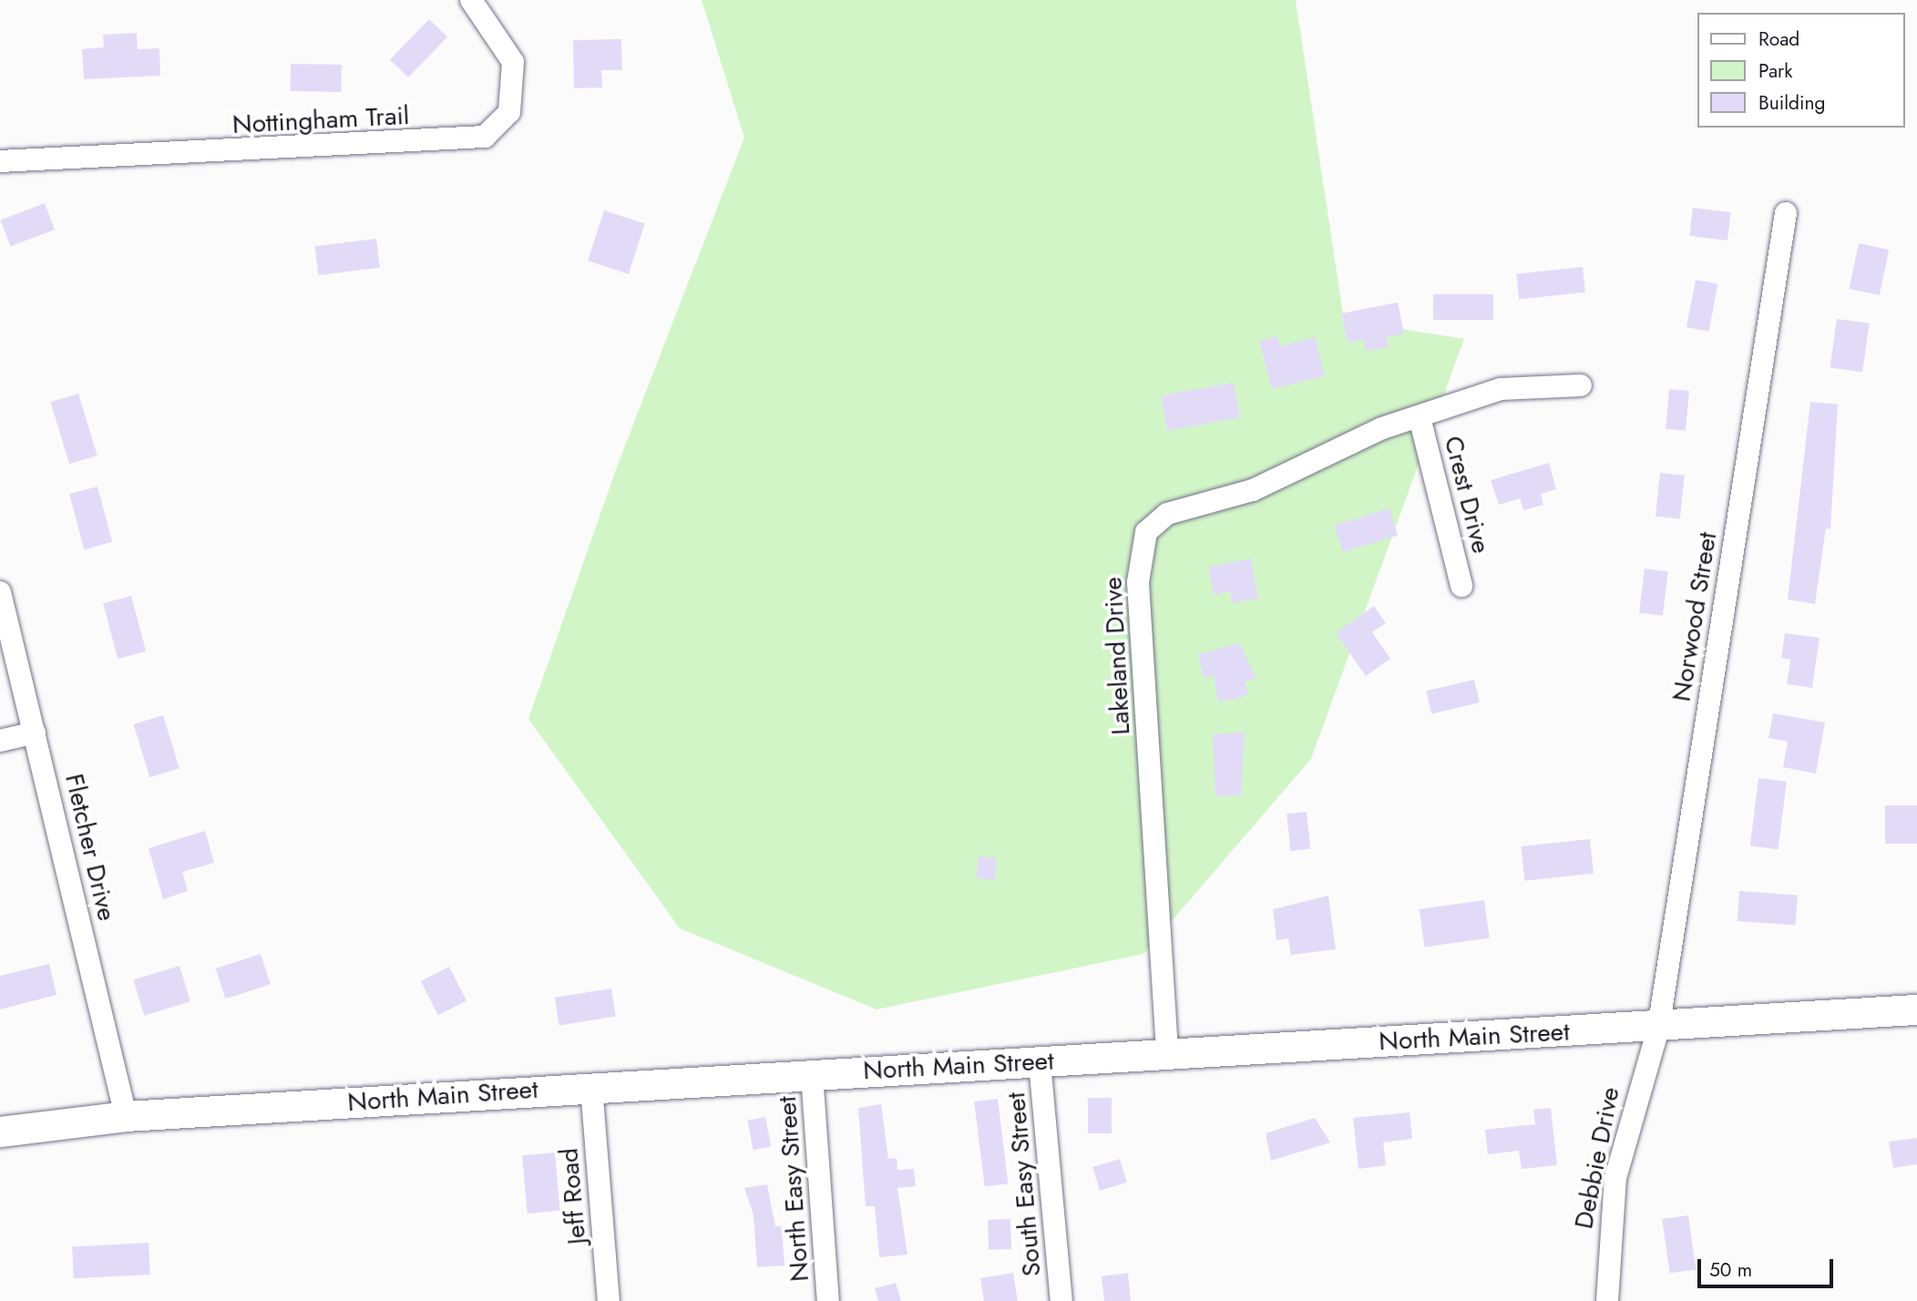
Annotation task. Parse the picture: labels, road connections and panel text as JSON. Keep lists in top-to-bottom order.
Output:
{
  "streets": {
    "street": [
      "Nottingham Trail",
      "Crest Drive",
      "Norwood Street",
      "Lakeland Drive",
      "Fletcher Drive",
      "North Main Street",
      "Debbie Drive",
      "South Easy Street",
      "North Easy Street",
      "Jeff Road"
    ]
  },
  "crossings": [
    ["Crest Drive", "Lakeland Drive"],
    ["Norwood Street", "North Main Street"],
    ["Norwood Street", "Debbie Drive"],
    ["Lakeland Drive", "North Main Street"],
    ["Fletcher Drive", "North Main Street"],
    ["North Main Street", "Debbie Drive"],
    ["North Main Street", "South Easy Street"],
    ["North Main Street", "North Easy Street"],
    ["North Main Street", "Jeff Road"]
  ],
  "legend": ["Road", "Park", "Building"],
  "scale_bar": "50 m"
}
